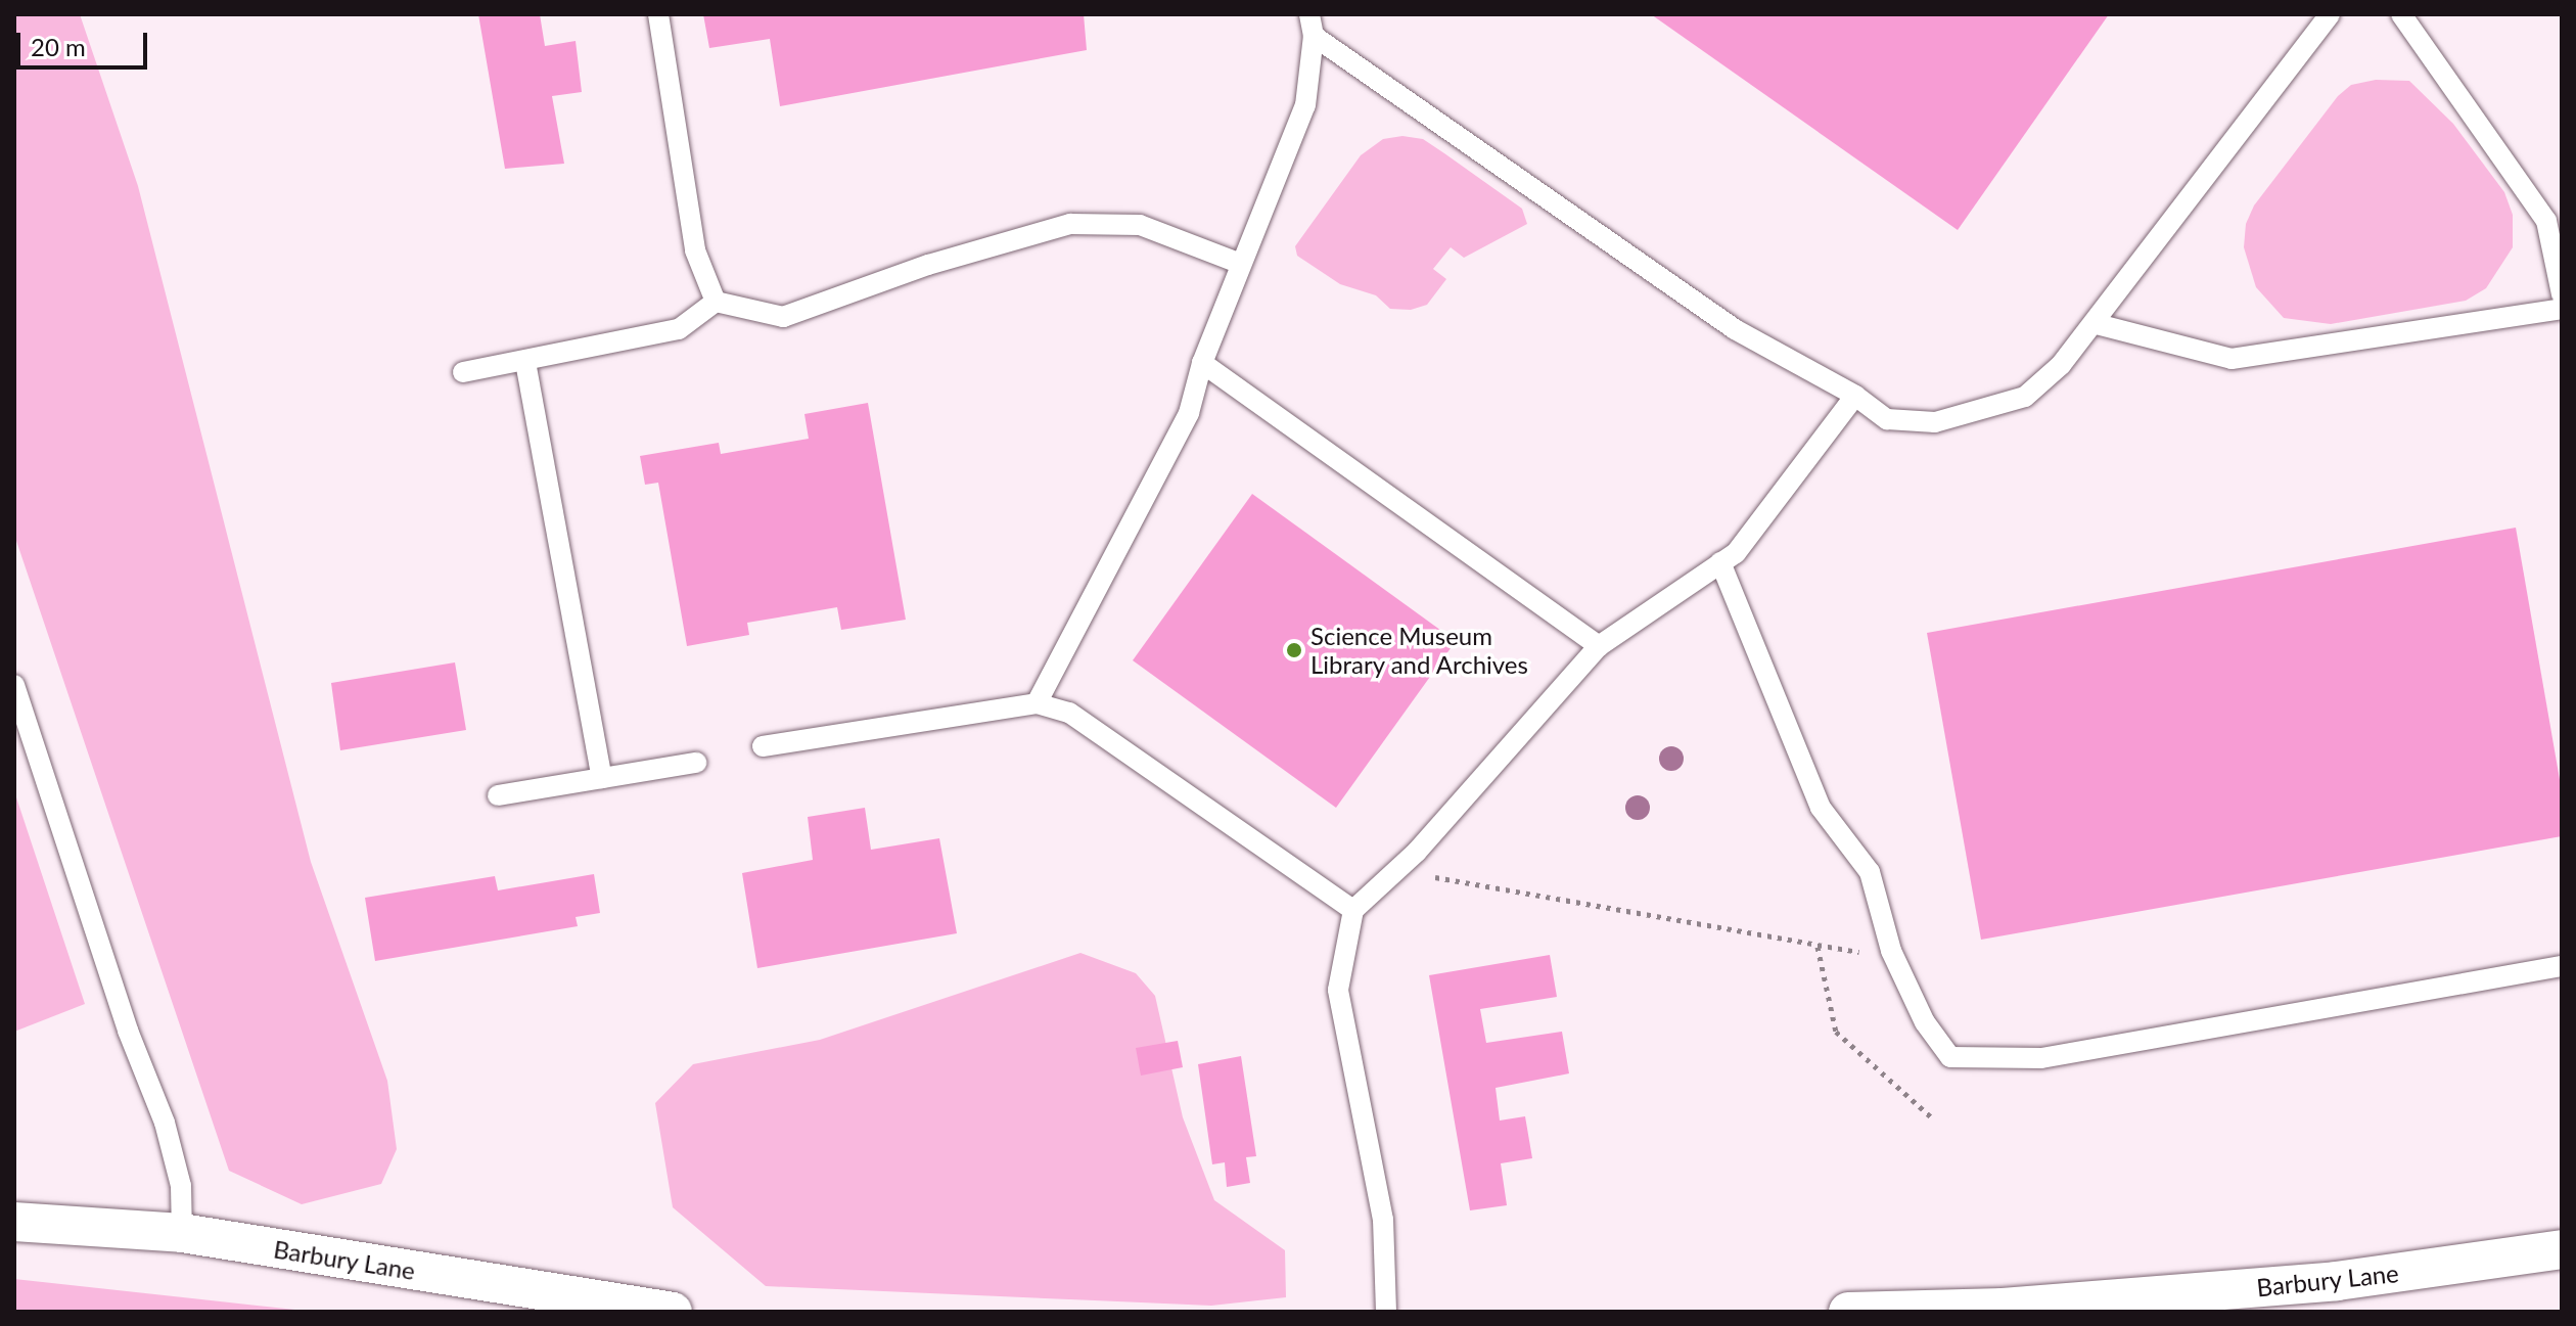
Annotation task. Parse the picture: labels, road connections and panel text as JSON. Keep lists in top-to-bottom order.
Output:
{
  "streets": {
    "street": ["Barbury Lane"]
  },
  "places": ["Science Museum Library and Archives"],
  "scale_bar": "20 m"
}
